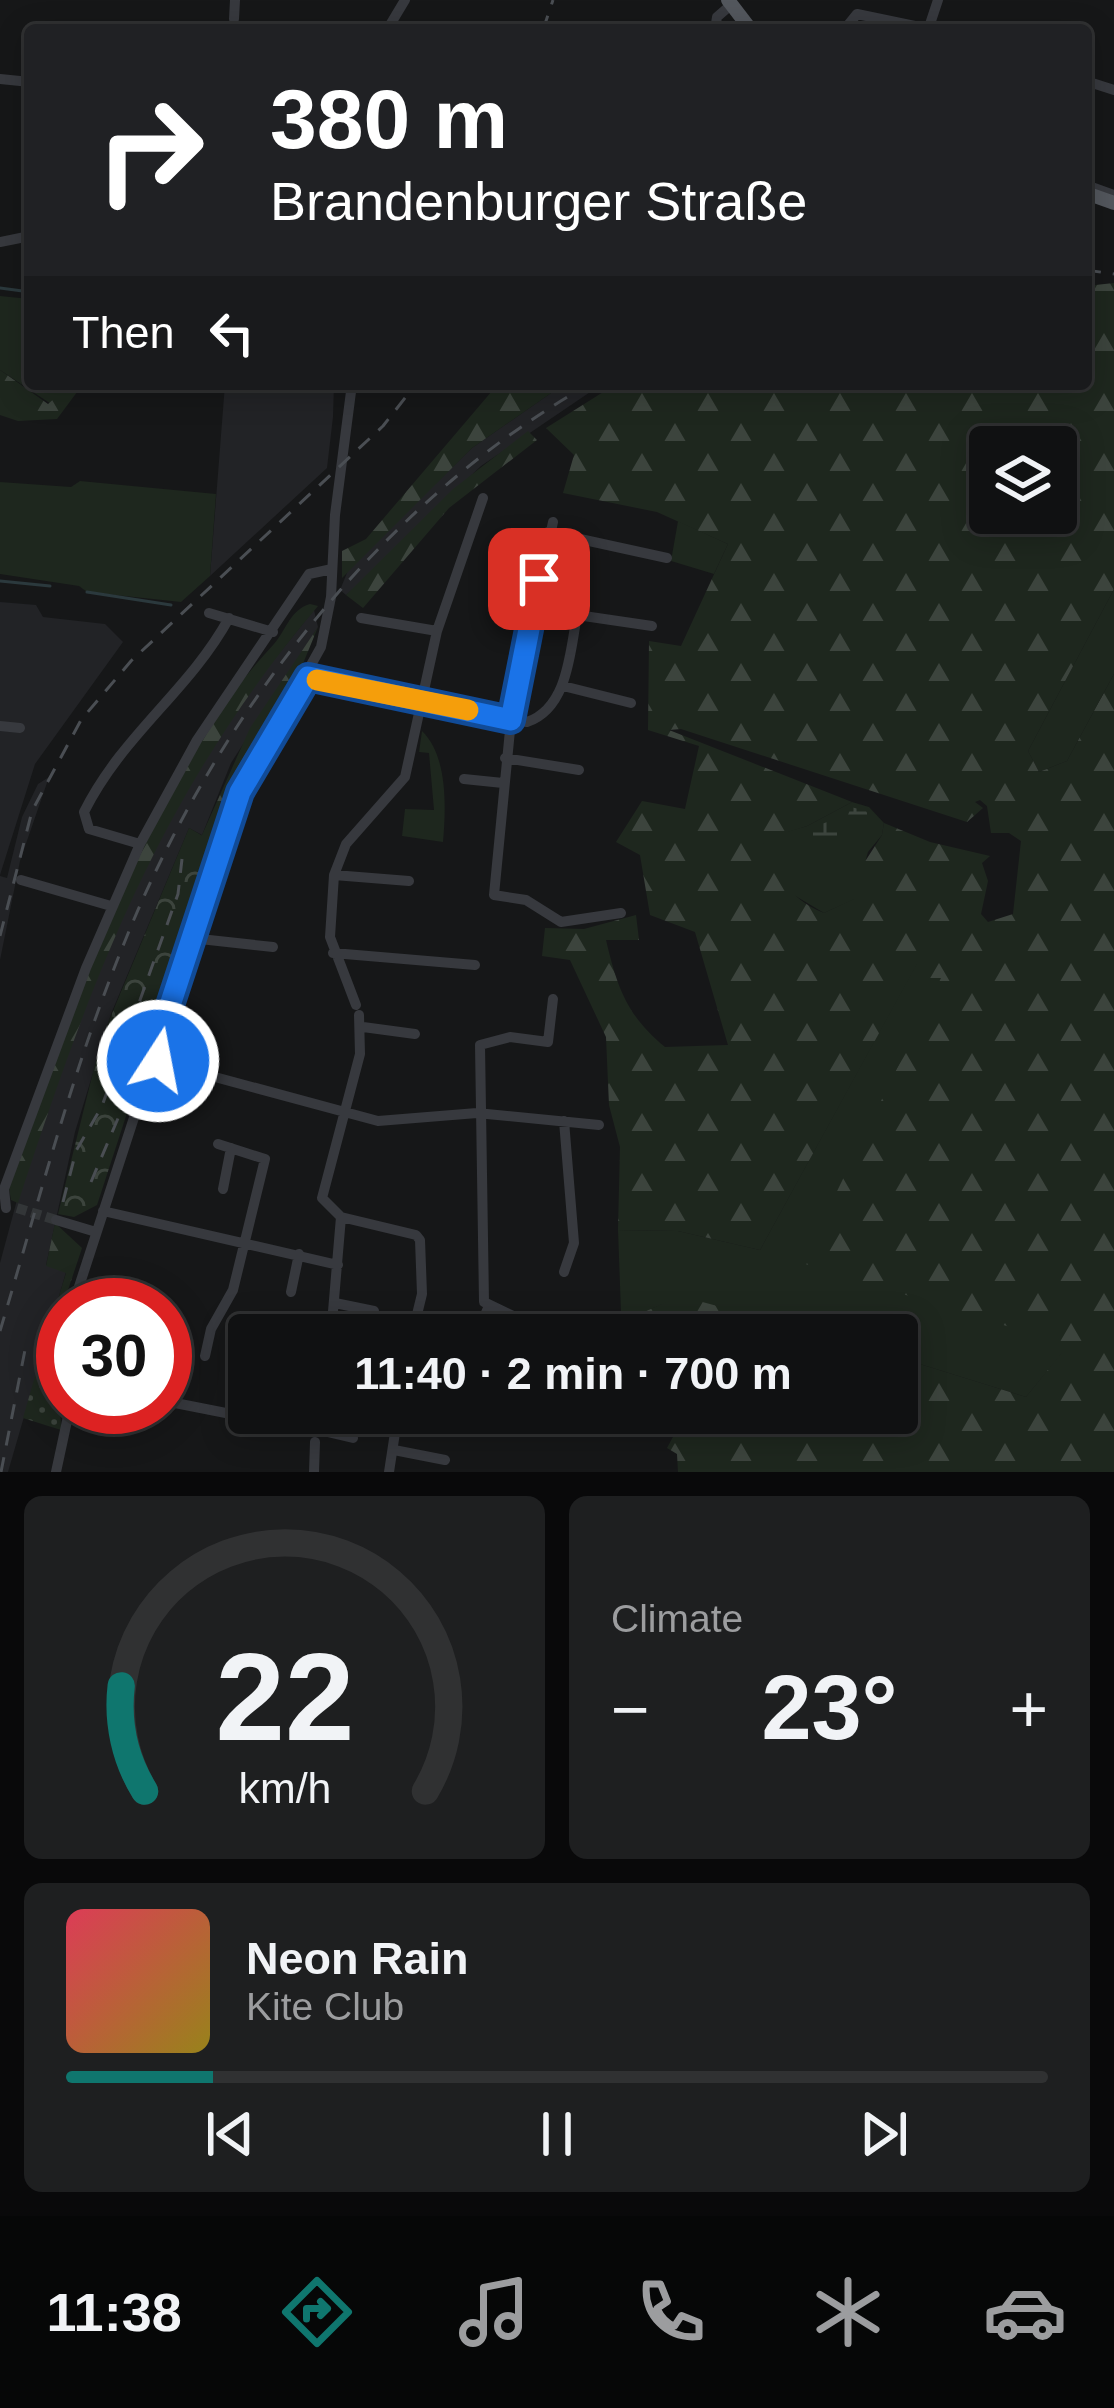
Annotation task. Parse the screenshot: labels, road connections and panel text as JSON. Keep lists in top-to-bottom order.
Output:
{
  "page": {
    "turn": ["380 m", "Brandenburger Straße"],
    "then": "Then",
    "limit": "30",
    "trip": "11:40 · 2 min · 700 m",
    "tile": "Climate",
    "heat": ["−", "23°", "+"],
    "song": ["Neon Rain", "Kite Club"],
    "tabs": "11:38",
    "gauge": ["22", "km/h"]
  }
}
